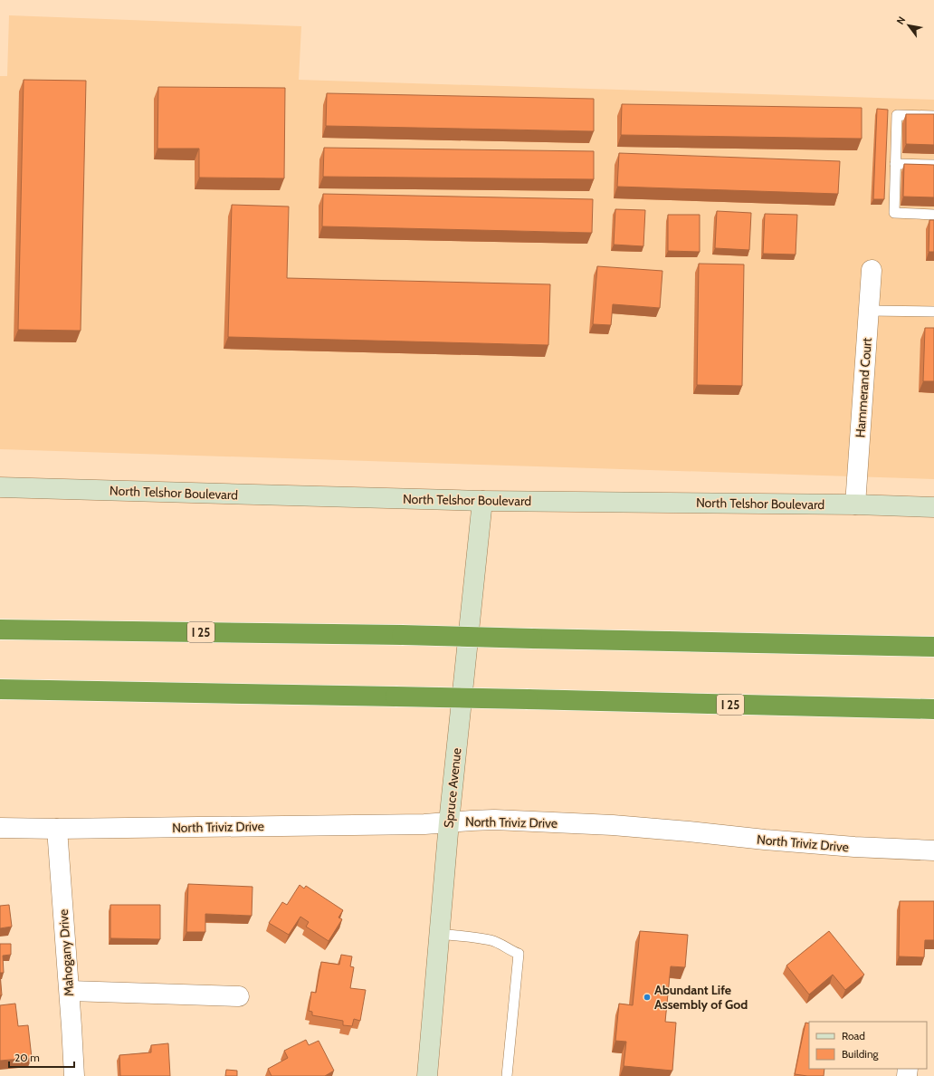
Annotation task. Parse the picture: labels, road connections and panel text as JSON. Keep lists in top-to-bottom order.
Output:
{
  "streets": {
    "highway": ["I 25"],
    "main road": ["North Telshor Boulevard", "Spruce Avenue"],
    "street": ["Hammerand Court", "North Triviz Drive", "Mahogany Drive"]
  },
  "crossings": [
    ["Hammerand Court", "North Telshor Boulevard"],
    ["North Telshor Boulevard", "Spruce Avenue"],
    ["Spruce Avenue", "North Triviz Drive"],
    ["North Triviz Drive", "Mahogany Drive"]
  ],
  "places": ["Abundant Life Assembly of God"],
  "legend": ["Road", "Building"],
  "scale_bar": "20 m",
  "north": "top left"
}
